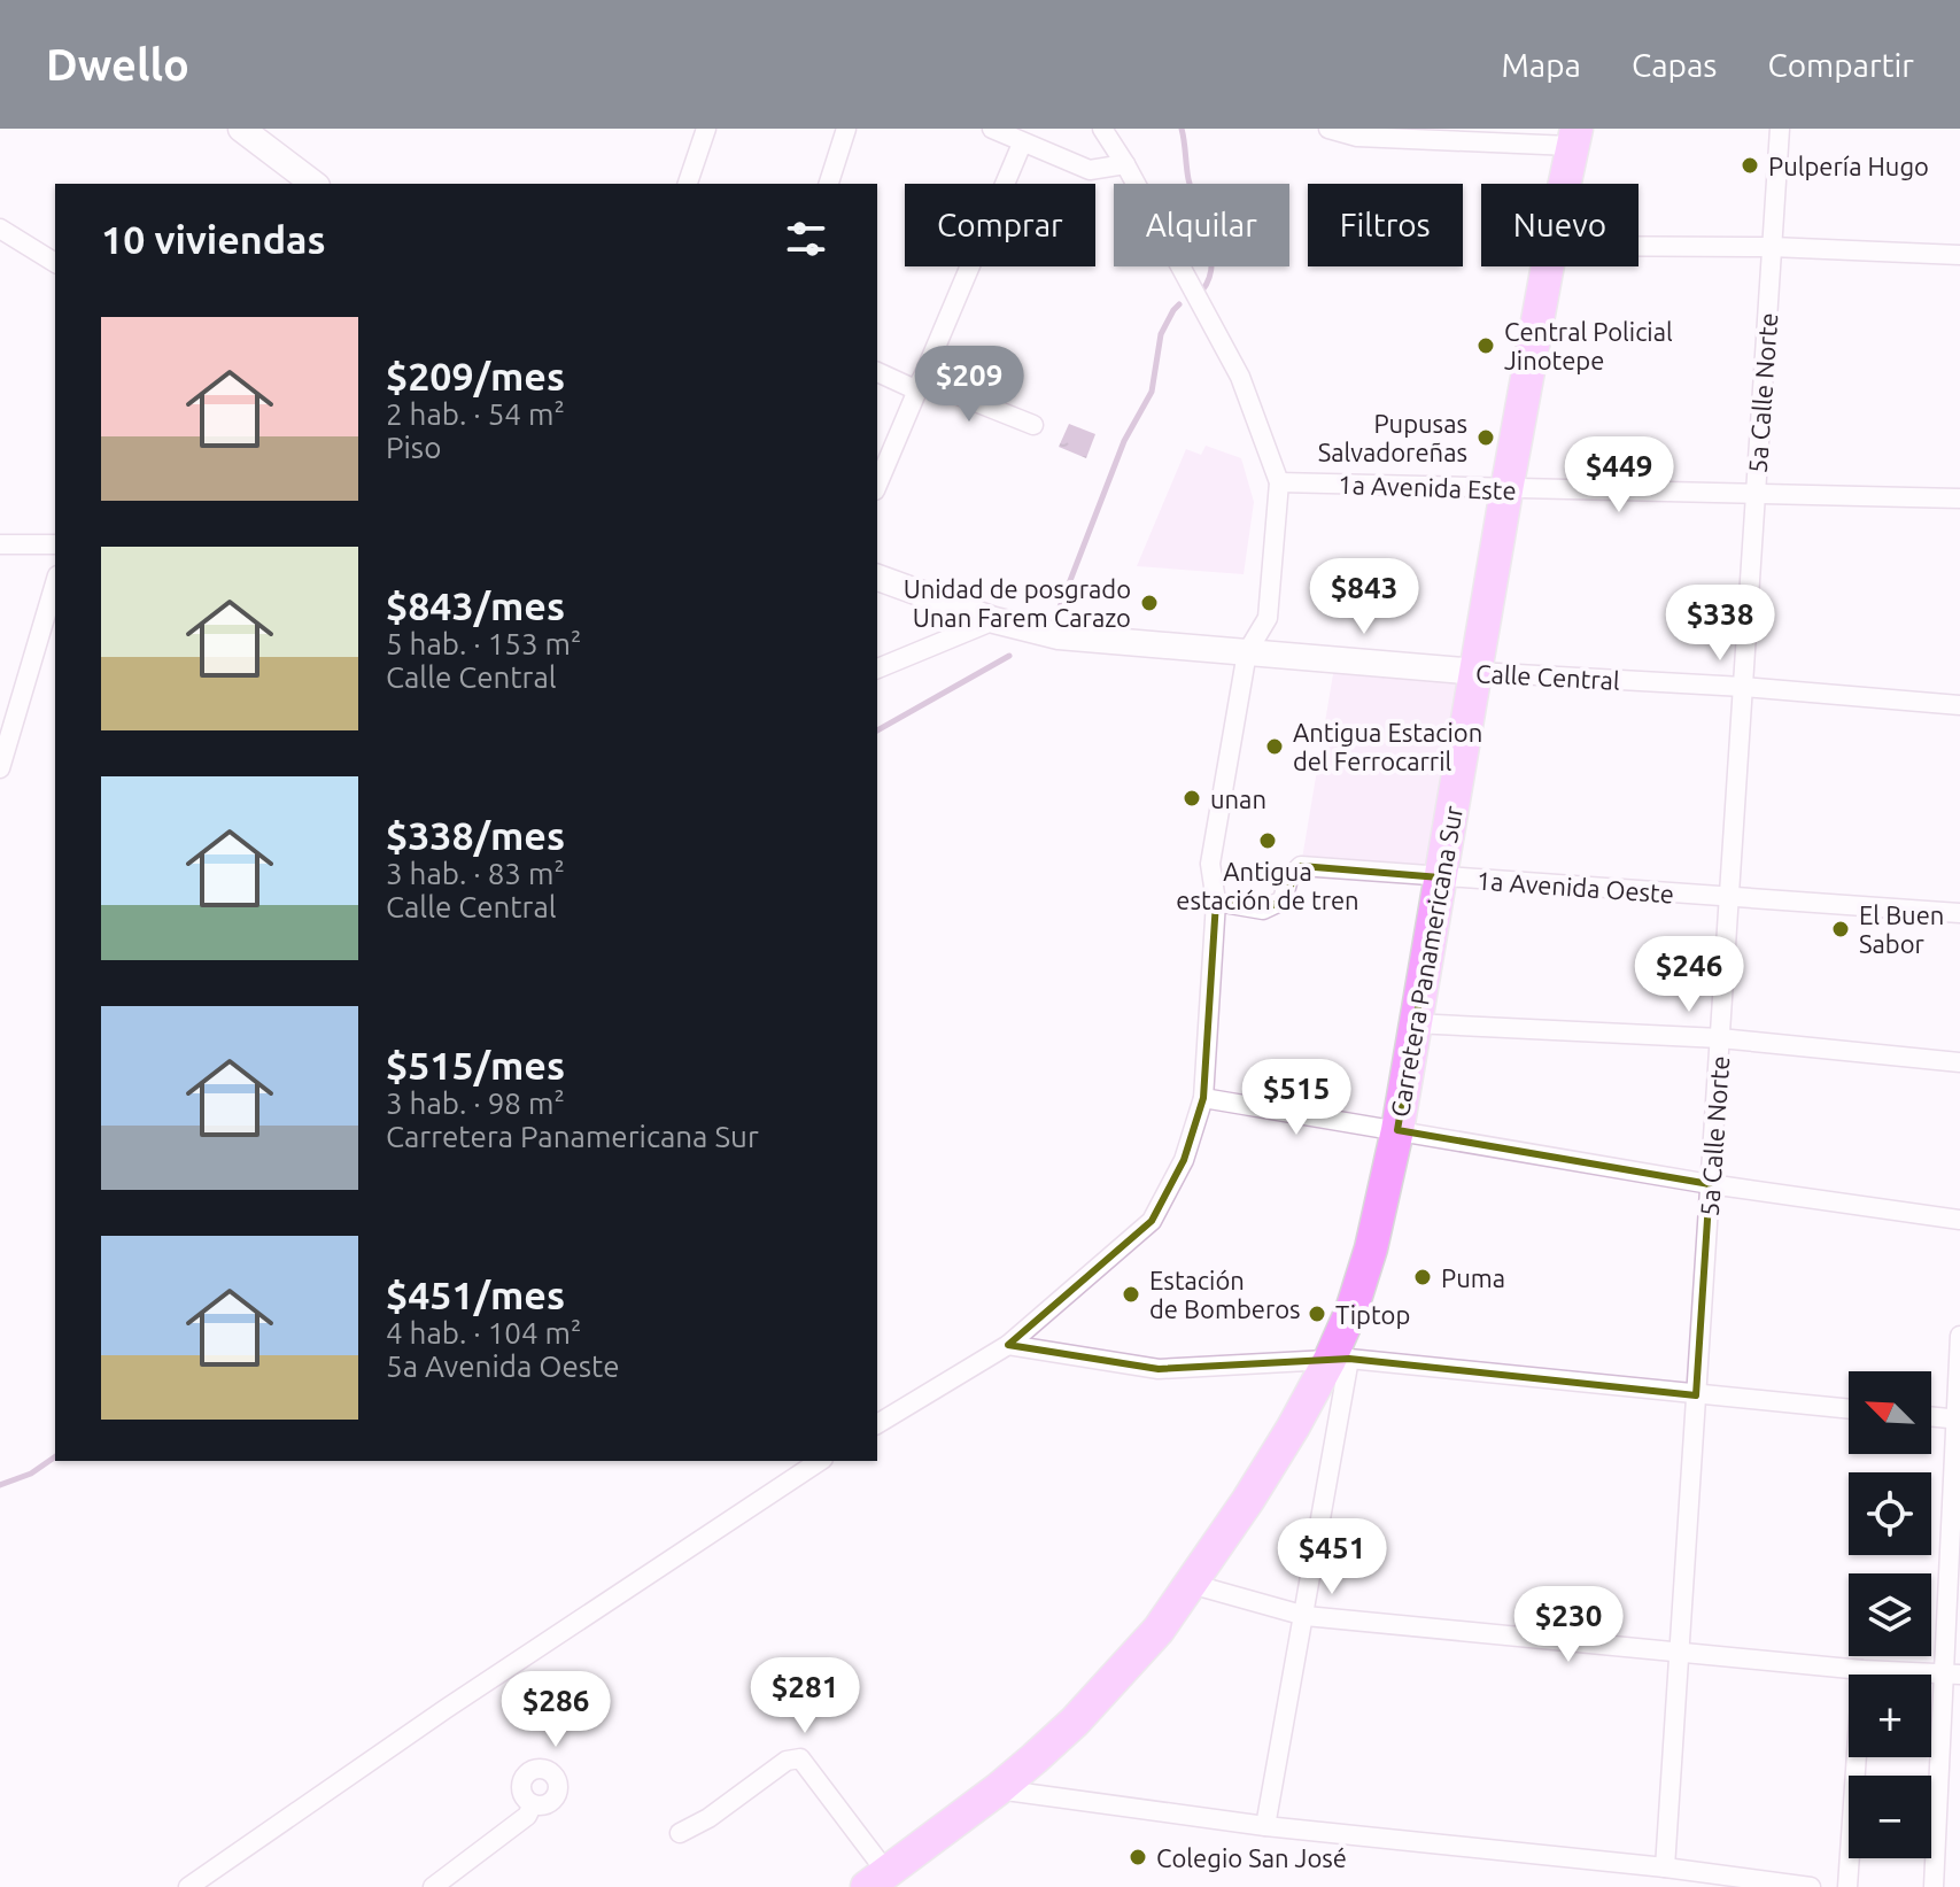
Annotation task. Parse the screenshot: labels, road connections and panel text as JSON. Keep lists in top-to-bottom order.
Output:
{
  "streets": {
    "highway": ["Carretera Panamericana Sur"],
    "main road": ["Calle Central"],
    "street": ["5a Calle Norte", "1a Avenida Este", "1a Avenida Oeste"]
  },
  "crossings": [
    ["5a Calle Norte", "1a Avenida Este"],
    ["5a Calle Norte", "Calle Central"],
    ["5a Calle Norte", "1a Avenida Oeste"],
    ["1a Avenida Este", "Carretera Panamericana Sur"],
    ["Calle Central", "Carretera Panamericana Sur"],
    ["1a Avenida Oeste", "Carretera Panamericana Sur"]
  ],
  "places": [
    "Pulpería Hugo",
    "Central Policial Jinotepe",
    "Pupusas Salvadoreñas",
    "Unidad de posgrado Unan Farem Carazo",
    "Antigua Estacion del Ferrocarril",
    "unan",
    "Antigua estación de tren",
    "El Buen Sabor",
    "Puma",
    "Estación de Bomberos",
    "Tiptop",
    "Colegio San José"
  ],
  "north": "top left",
  "page": {
    "header": "Dwello",
    "nav": ["Mapa", "Capas", "Compartir"],
    "chip": [
      "Comprar",
      "Alquilar",
      "Filtros",
      "Nuevo"
    ],
    "heading": "10 viviendas",
    "list": [
      {
        "name": "$209/mes",
        "note": "2 hab. · 54 m² · Piso"
      },
      {
        "name": "$843/mes",
        "note": "5 hab. · 153 m² · Calle Central"
      },
      {
        "name": "$338/mes",
        "note": "3 hab. · 83 m² · Calle Central"
      },
      {
        "name": "$515/mes",
        "note": "3 hab. · 98 m² · Carretera Panamericana Sur"
      },
      {
        "name": "$451/mes",
        "note": "4 hab. · 104 m² · 5a Avenida Oeste"
      }
    ],
    "price": [
      "$209",
      "$449",
      "$843",
      "$338",
      "$246",
      "$515",
      "$451",
      "$230",
      "$281",
      "$286"
    ],
    "map_buttons": ["+", "−"]
  }
}
